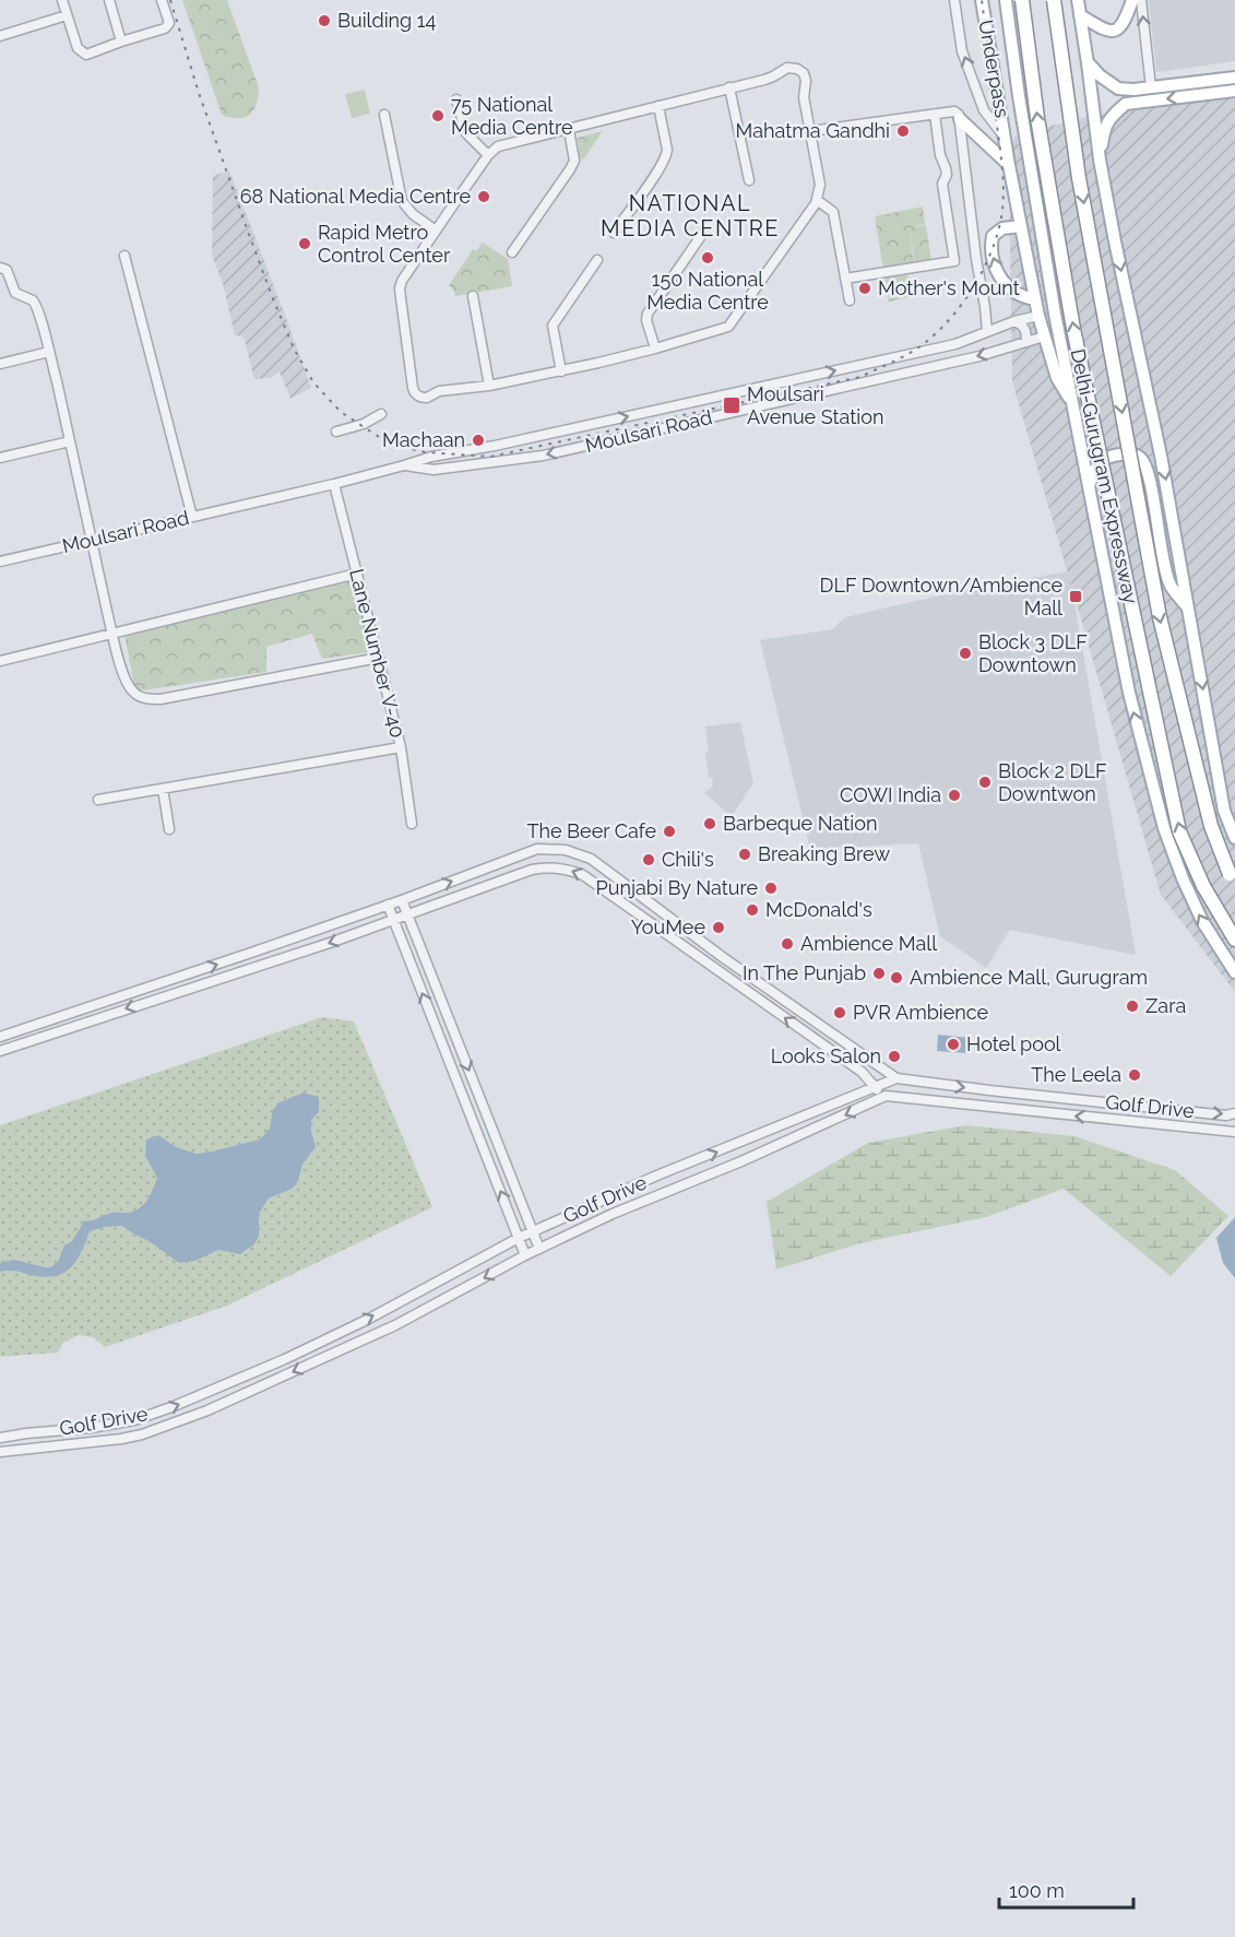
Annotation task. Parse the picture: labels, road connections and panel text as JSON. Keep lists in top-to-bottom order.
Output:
{
  "streets": {
    "highway": ["Delhi-Gurugram Expressway"],
    "main road": ["Underpass"],
    "street": ["Moulsari Road", "Lane Number V-40", "Golf Drive"]
  },
  "crossings": [
    ["Underpass", "Moulsari Road"],
    ["Moulsari Road", "Lane Number V-40"]
  ],
  "districts": ["NATIONAL MEDIA CENTRE"],
  "places": {
    "other": [
      "Building 14",
      "75 National Media Centre",
      "Mahatma Gandhi",
      "68 National Media Centre",
      "Rapid Metro Control Center",
      "150 National Media Centre",
      "Mother's Mount",
      "Machaan",
      "Block 3 DLF Downtown",
      "Block 2 DLF Downtwon",
      "COWI India",
      "Barbeque Nation",
      "The Beer Cafe",
      "Breaking Brew",
      "Chili's",
      "Punjabi By Nature",
      "McDonald's",
      "YouMee",
      "Ambience Mall",
      "In The Punjab",
      "Ambience Mall, Gurugram",
      "Zara",
      "PVR Ambience",
      "Hotel pool",
      "Looks Salon",
      "The Leela"
    ],
    "transit": ["Moulsari Avenue Station", "DLF Downtown/Ambience Mall"]
  },
  "scale_bar": "100 m"
}
